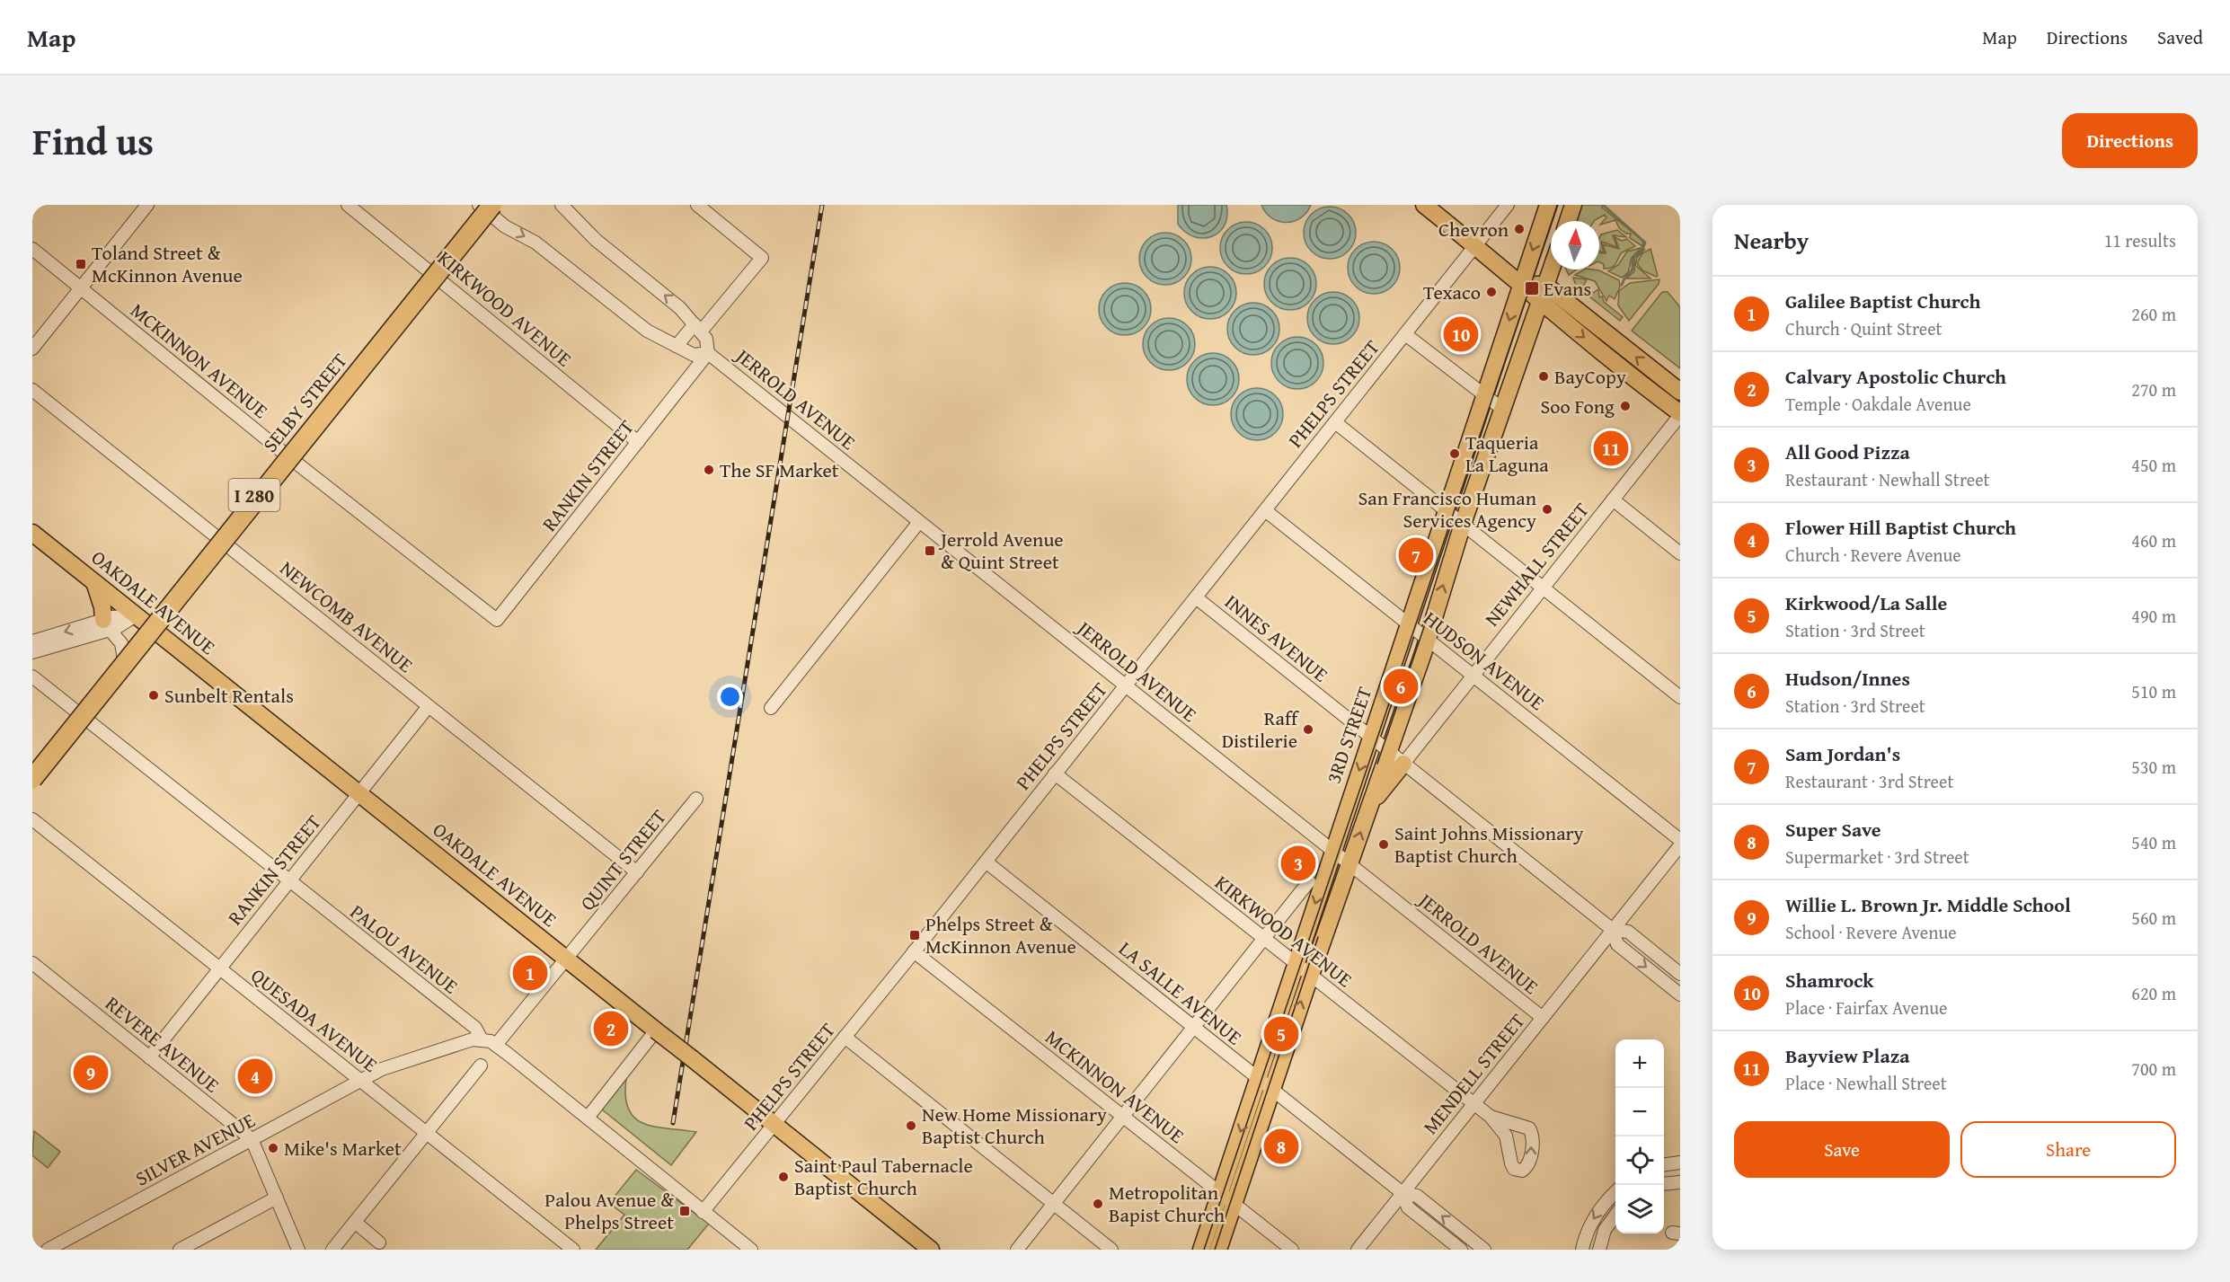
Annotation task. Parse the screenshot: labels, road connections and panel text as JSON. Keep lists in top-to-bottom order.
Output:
{
  "streets": {
    "highway": ["I 280"],
    "main road": ["OAKDALE AVENUE", "3RD STREET"],
    "street": [
      "KIRKWOOD AVENUE",
      "MCKINNON AVENUE",
      "PHELPS STREET",
      "JERROLD AVENUE",
      "SELBY STREET",
      "RANKIN STREET",
      "NEWHALL STREET",
      "NEWCOMB AVENUE",
      "INNES AVENUE",
      "HUDSON AVENUE",
      "QUINT STREET",
      "PALOU AVENUE",
      "LA SALLE AVENUE",
      "QUESADA AVENUE",
      "REVERE AVENUE",
      "MENDELL STREET",
      "SILVER AVENUE"
    ]
  },
  "crossings": [
    ["KIRKWOOD AVENUE", "PHELPS STREET"],
    ["KIRKWOOD AVENUE", "RANKIN STREET"],
    ["KIRKWOOD AVENUE", "3RD STREET"],
    ["KIRKWOOD AVENUE", "MENDELL STREET"],
    ["MCKINNON AVENUE", "PHELPS STREET"],
    ["MCKINNON AVENUE", "SELBY STREET"],
    ["MCKINNON AVENUE", "RANKIN STREET"],
    ["MCKINNON AVENUE", "3RD STREET"],
    ["PHELPS STREET", "JERROLD AVENUE"],
    ["PHELPS STREET", "OAKDALE AVENUE"],
    ["PHELPS STREET", "INNES AVENUE"],
    ["PHELPS STREET", "HUDSON AVENUE"],
    ["PHELPS STREET", "PALOU AVENUE"],
    ["PHELPS STREET", "LA SALLE AVENUE"],
    ["JERROLD AVENUE", "RANKIN STREET"],
    ["JERROLD AVENUE", "I 280"],
    ["JERROLD AVENUE", "3RD STREET"],
    ["JERROLD AVENUE", "MENDELL STREET"],
    ["SELBY STREET", "I 280"],
    ["SELBY STREET", "OAKDALE AVENUE"],
    ["SELBY STREET", "NEWCOMB AVENUE"],
    ["SELBY STREET", "PALOU AVENUE"],
    ["RANKIN STREET", "OAKDALE AVENUE"],
    ["RANKIN STREET", "NEWCOMB AVENUE"],
    ["RANKIN STREET", "PALOU AVENUE"],
    ["RANKIN STREET", "QUESADA AVENUE"],
    ["RANKIN STREET", "REVERE AVENUE"],
    ["NEWHALL STREET", "INNES AVENUE"],
    ["NEWHALL STREET", "HUDSON AVENUE"],
    ["OAKDALE AVENUE", "QUINT STREET"],
    ["NEWCOMB AVENUE", "QUINT STREET"],
    ["INNES AVENUE", "3RD STREET"],
    ["INNES AVENUE", "MENDELL STREET"],
    ["HUDSON AVENUE", "3RD STREET"],
    ["3RD STREET", "LA SALLE AVENUE"],
    ["QUINT STREET", "PALOU AVENUE"],
    ["PALOU AVENUE", "SILVER AVENUE"],
    ["LA SALLE AVENUE", "MENDELL STREET"],
    ["QUESADA AVENUE", "SILVER AVENUE"],
    ["REVERE AVENUE", "SILVER AVENUE"]
  ],
  "places": {
    "other": [
      "Chevron",
      "Texaco",
      "BayCopy",
      "Soo Fong",
      "Taqueria La Laguna",
      "The SF Market",
      "San Francisco Human Services Agency",
      "Sunbelt Rentals",
      "Raff Distilerie",
      "Saint Johns Missionary Baptist Church",
      "New Home Missionary Baptist Church",
      "Mike's Market",
      "Saint Paul Tabernacle Baptist Church",
      "Metropolitan Bapist Church"
    ],
    "transit": [
      "Toland Street & McKinnon Avenue",
      "Evans",
      "Jerrold Avenue & Quint Street",
      "Phelps Street & McKinnon Avenue",
      "Palou Avenue & Phelps Street"
    ]
  },
  "north": "top",
  "page": {
    "header": "Map",
    "nav": ["Map", "Directions", "Saved"],
    "title": "Find us",
    "buttons": [
      "Directions",
      ["Save", "Share"]
    ],
    "heading": ["Nearby", "11 results"],
    "list": [
      {
        "mark": "1",
        "name": "Galilee Baptist Church",
        "note": "Church · Quint Street",
        "value": "260 m"
      },
      {
        "mark": "2",
        "name": "Calvary Apostolic Church",
        "note": "Temple · Oakdale Avenue",
        "value": "270 m"
      },
      {
        "mark": "3",
        "name": "All Good Pizza",
        "note": "Restaurant · Newhall Street",
        "value": "450 m"
      },
      {
        "mark": "4",
        "name": "Flower Hill Baptist Church",
        "note": "Church · Revere Avenue",
        "value": "460 m"
      },
      {
        "mark": "5",
        "name": "Kirkwood/La Salle",
        "note": "Station · 3rd Street",
        "value": "490 m"
      },
      {
        "mark": "6",
        "name": "Hudson/Innes",
        "note": "Station · 3rd Street",
        "value": "510 m"
      },
      {
        "mark": "7",
        "name": "Sam Jordan's",
        "note": "Restaurant · 3rd Street",
        "value": "530 m"
      },
      {
        "mark": "8",
        "name": "Super Save",
        "note": "Supermarket · 3rd Street",
        "value": "540 m"
      },
      {
        "mark": "9",
        "name": "Willie L. Brown Jr. Middle School",
        "note": "School · Revere Avenue",
        "value": "560 m"
      },
      {
        "mark": "10",
        "name": "Shamrock",
        "note": "Place · Fairfax Avenue",
        "value": "620 m"
      },
      {
        "mark": "11",
        "name": "Bayview Plaza",
        "note": "Place · Newhall Street",
        "value": "700 m"
      }
    ],
    "pins": [
      "10",
      "11",
      "7",
      "6",
      "3",
      "1",
      "2",
      "5",
      "9",
      "4",
      "8"
    ],
    "map_buttons": ["+", "−"]
  }
}
